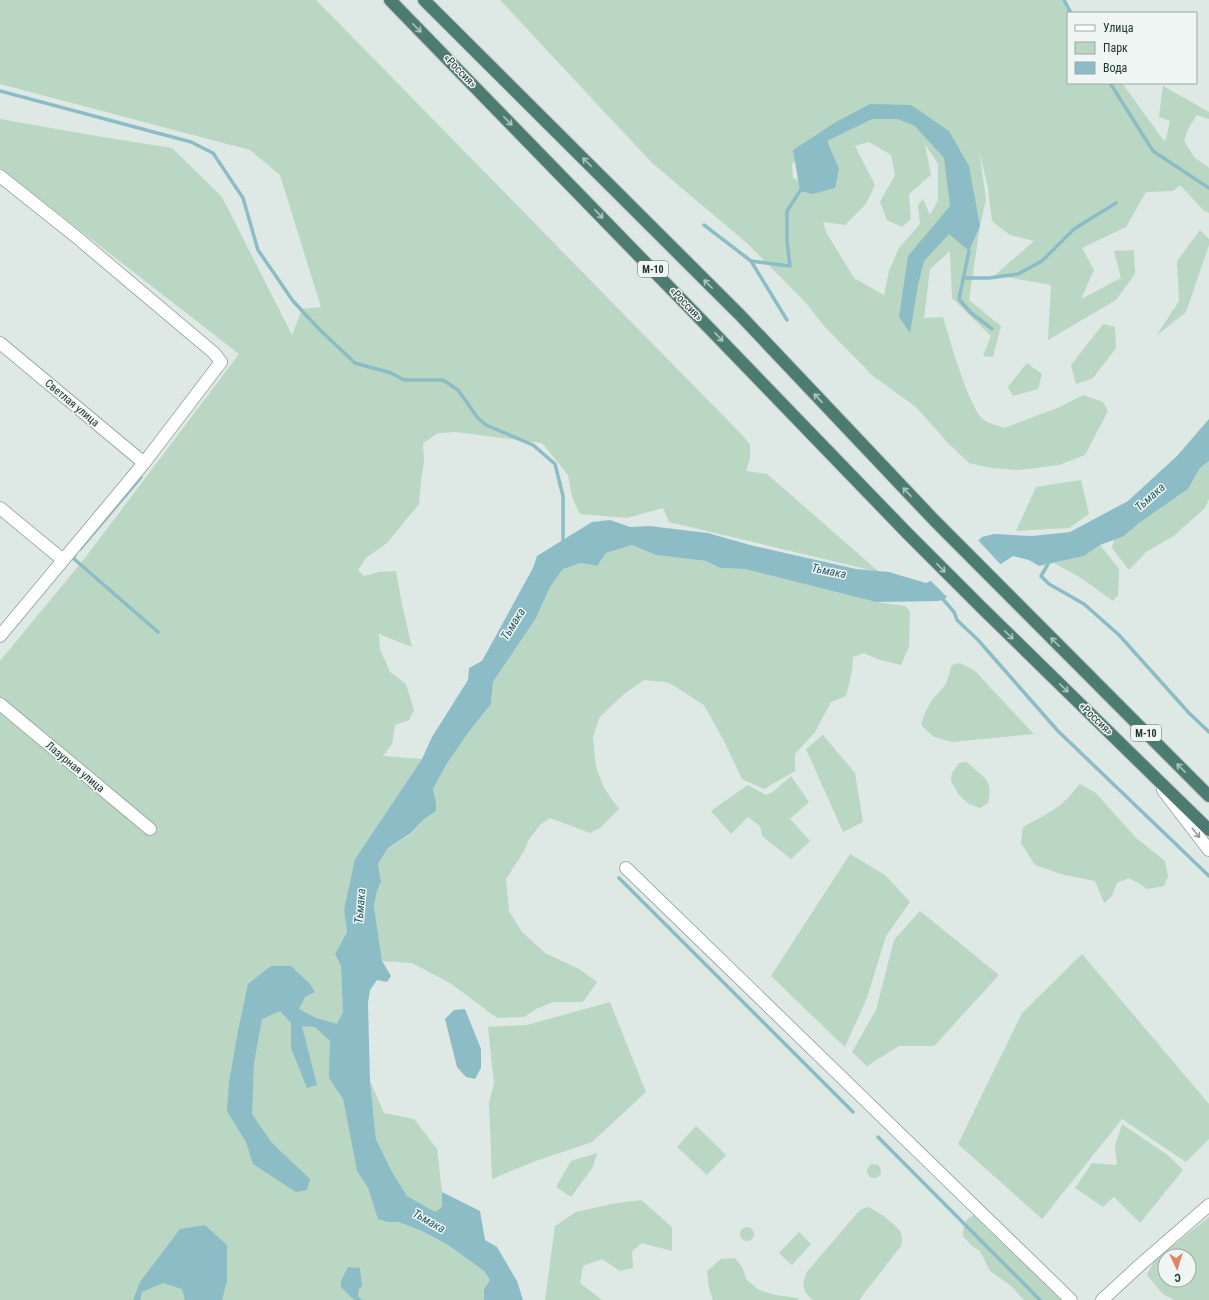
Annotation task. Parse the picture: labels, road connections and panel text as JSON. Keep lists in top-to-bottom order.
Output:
{
  "streets": {
    "highway": ["«Россия»", "М-10"],
    "street": ["Светлая улица", "Лазурная улица"]
  },
  "water": ["Тьмака"],
  "legend": ["Улица", "Парк", "Вода"],
  "north": "bottom"
}
